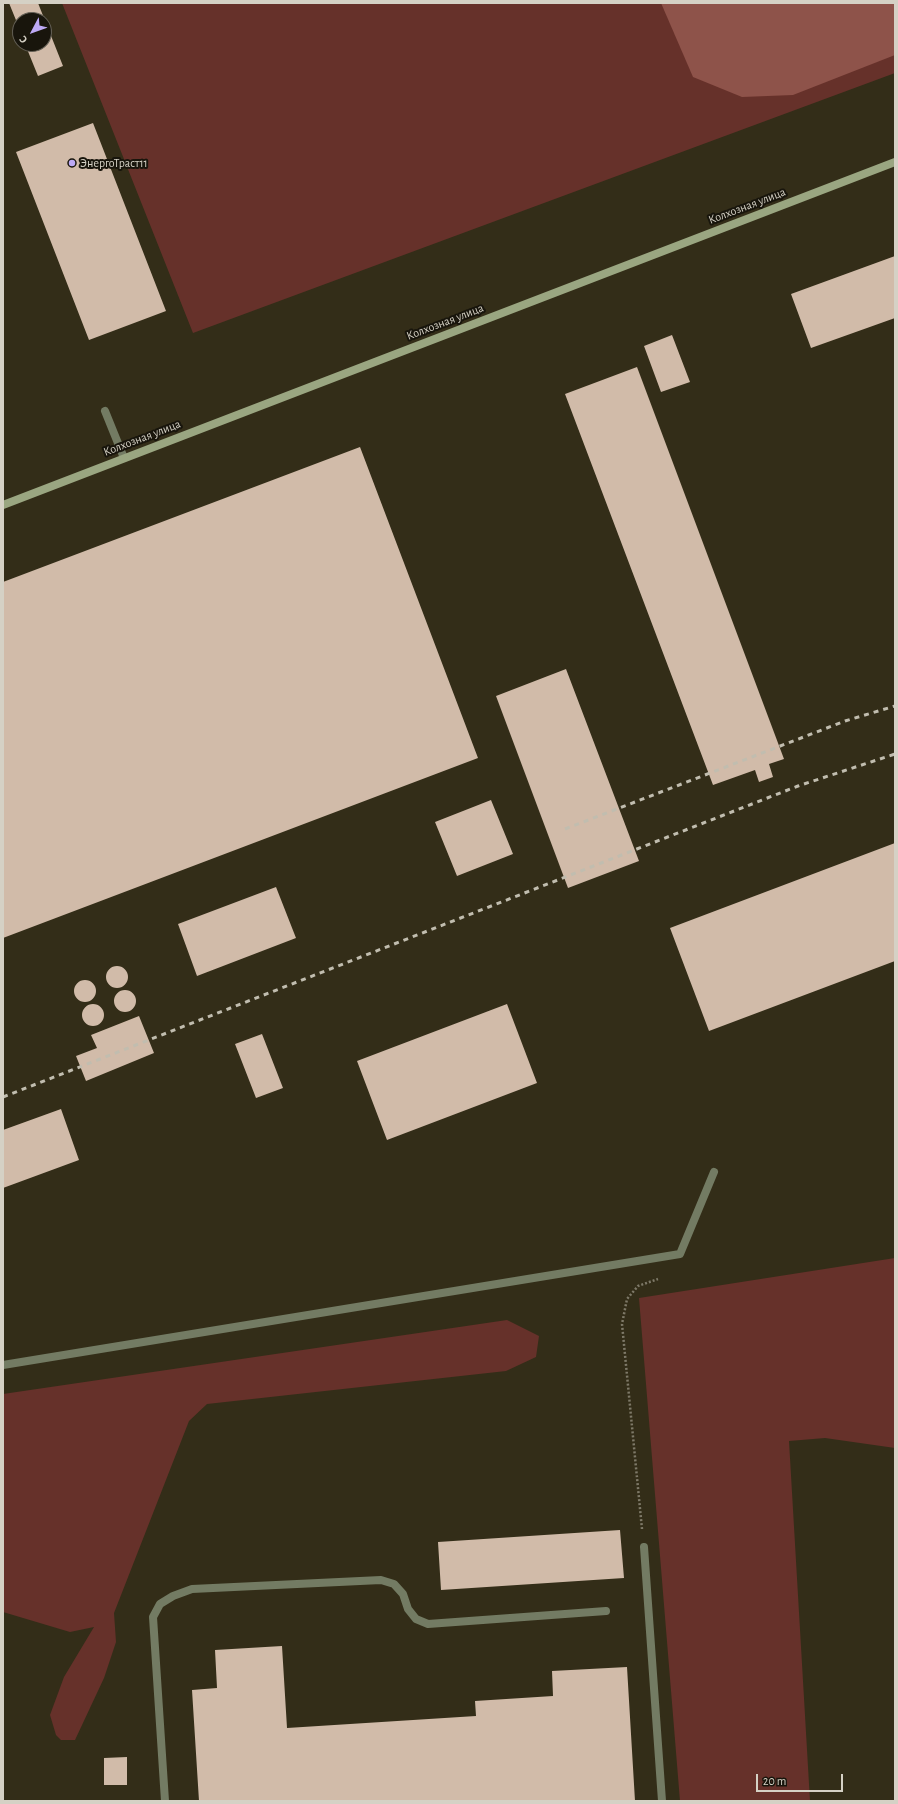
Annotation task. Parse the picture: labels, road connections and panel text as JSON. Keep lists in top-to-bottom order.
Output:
{
  "streets": {
    "street": ["Колхозная улица"]
  },
  "places": ["ЭнергоТраст11"],
  "scale_bar": "20 m",
  "north": "bottom left"
}
